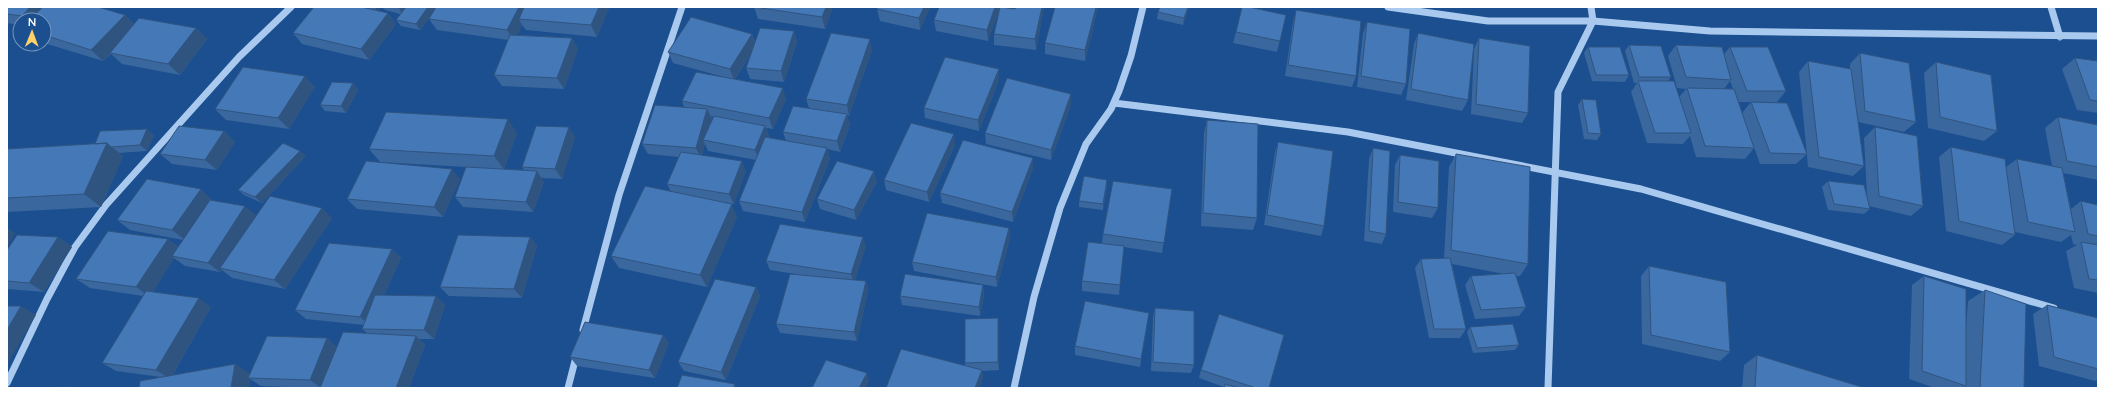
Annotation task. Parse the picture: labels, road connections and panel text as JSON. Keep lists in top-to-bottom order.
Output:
{
  "north": "top"
}
